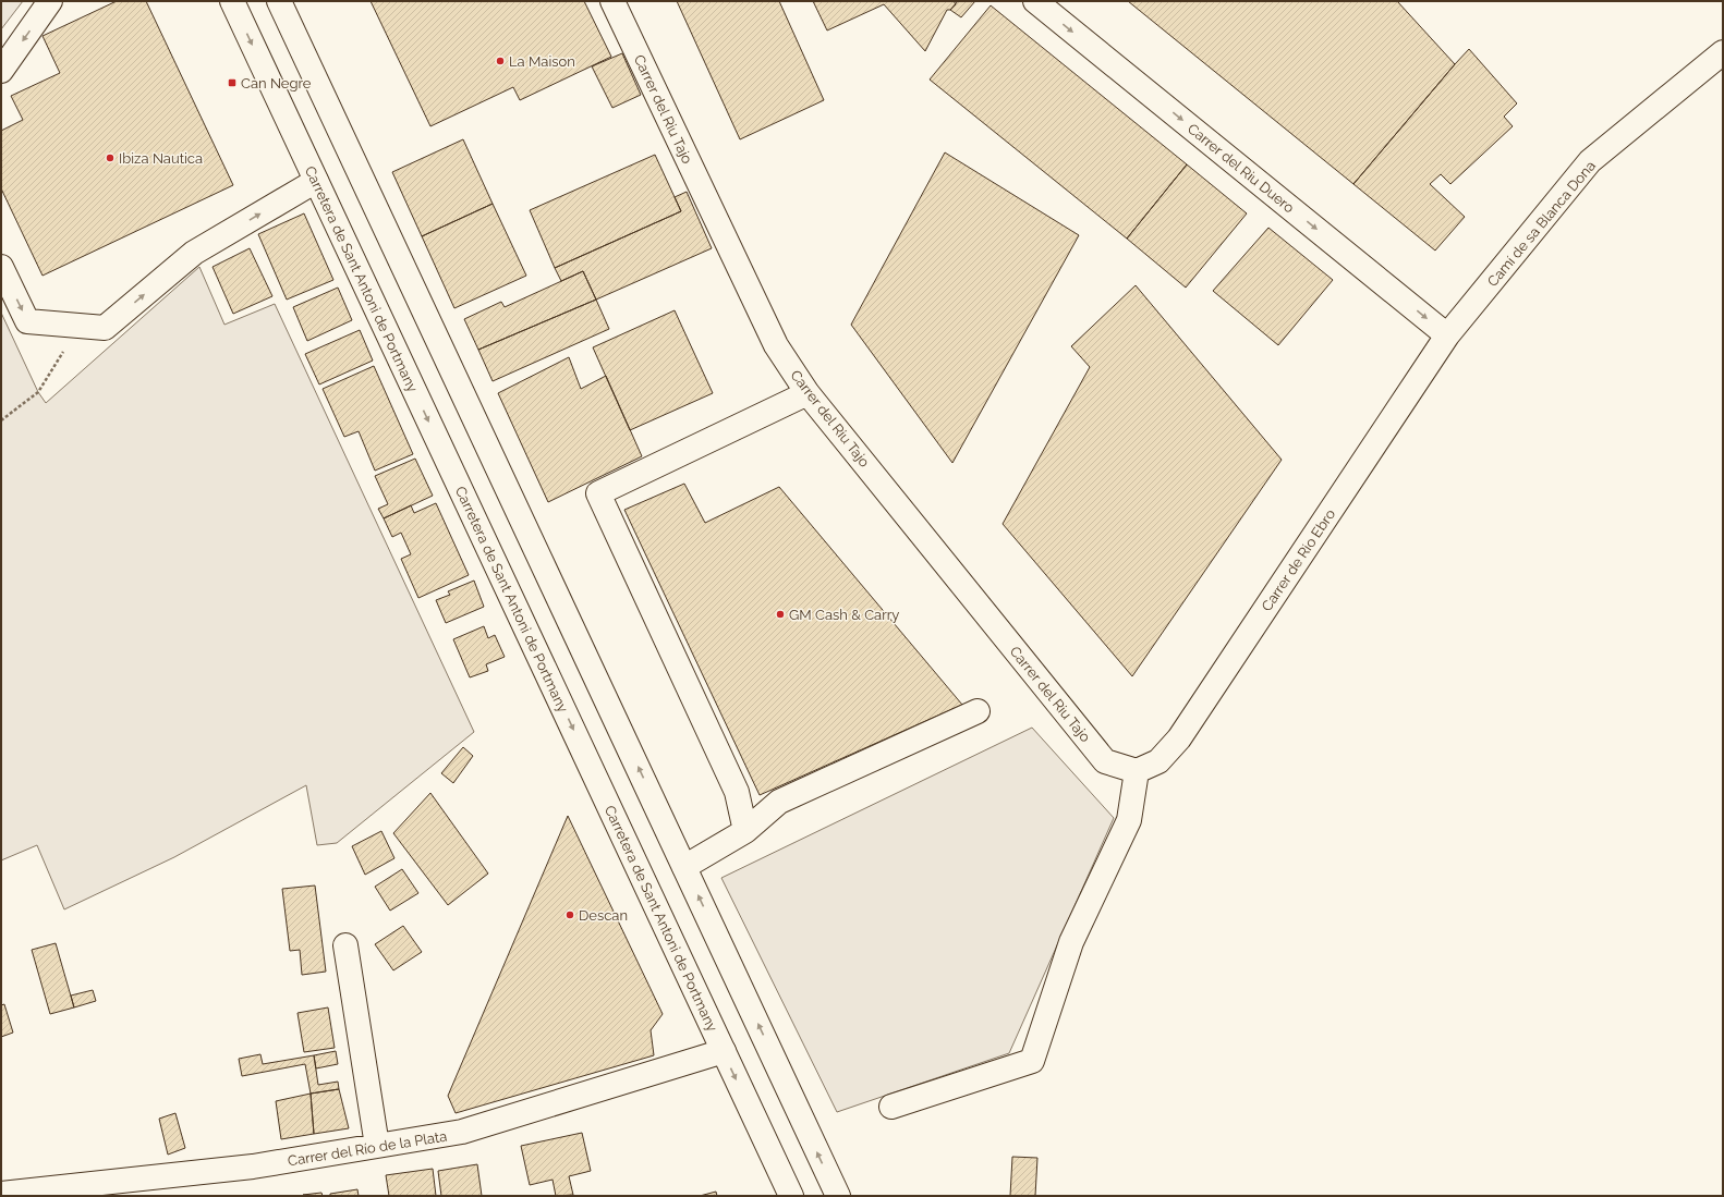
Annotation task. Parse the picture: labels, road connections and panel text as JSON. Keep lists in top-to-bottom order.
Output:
{
  "streets": {
    "street": [
      "Carrer del Riu Tajo",
      "Carrer del Riu Duero",
      "Camí de sa Blanca Dona",
      "Carretera de Sant Antoni de Portmany",
      "Carrer de Rio Ebro",
      "Carrer del Río de la Plata"
    ]
  },
  "crossings": [
    ["Carrer del Riu Tajo", "Carrer de Rio Ebro"],
    ["Carrer del Riu Duero", "Camí de sa Blanca Dona"],
    ["Carrer del Riu Duero", "Carrer de Rio Ebro"],
    ["Camí de sa Blanca Dona", "Carrer de Rio Ebro"],
    ["Carretera de Sant Antoni de Portmany", "Carrer del Río de la Plata"]
  ],
  "one_way": ["Carrer del Riu Duero"],
  "places": {
    "other": [
      "La Maison",
      "Ibiza Nautica",
      "GM Cash & Carry",
      "Descan"
    ],
    "transit": ["Can Negre"]
  }
}
